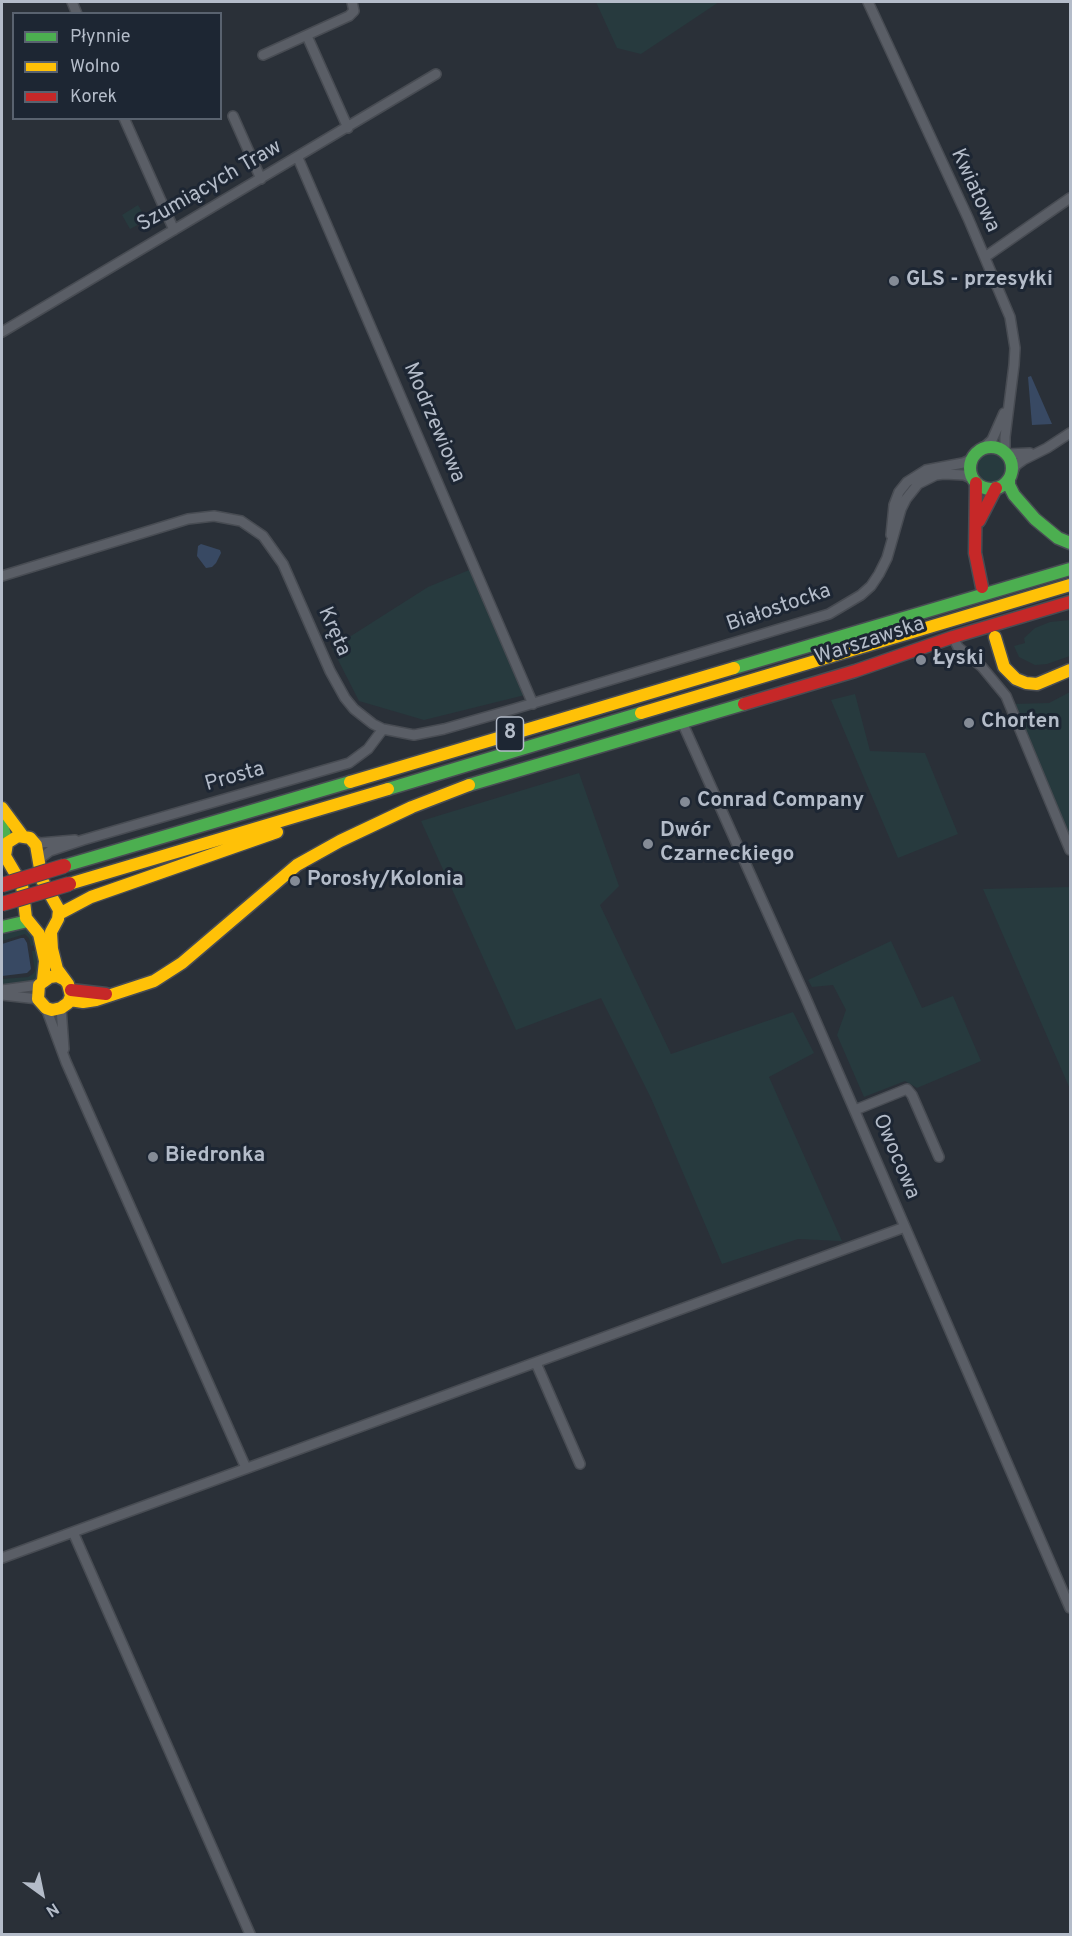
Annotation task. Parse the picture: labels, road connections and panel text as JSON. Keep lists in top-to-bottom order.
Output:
{
  "streets": {
    "main road": ["Warszawska", "8"],
    "street": [
      "Szumiących Traw",
      "Kwiatowa",
      "Modrzewiowa",
      "Białostocka",
      "Kręta",
      "Prosta",
      "Owocowa"
    ]
  },
  "crossings": [
    ["Szumiących Traw", "Modrzewiowa"],
    ["Kwiatowa", "Białostocka"],
    ["Modrzewiowa", "Kręta"],
    ["Białostocka", "Kręta"],
    ["Kręta", "Prosta"],
    ["Warszawska", "Owocowa"]
  ],
  "places": [
    "GLS - przesyłki",
    "Łyski",
    "Chorten",
    "Conrad Company",
    "Dwór Czarneckiego",
    "Porosły/Kolonia",
    "Biedronka"
  ],
  "legend": ["Płynnie", "Wolno", "Korek"],
  "north": "bottom right"
}
